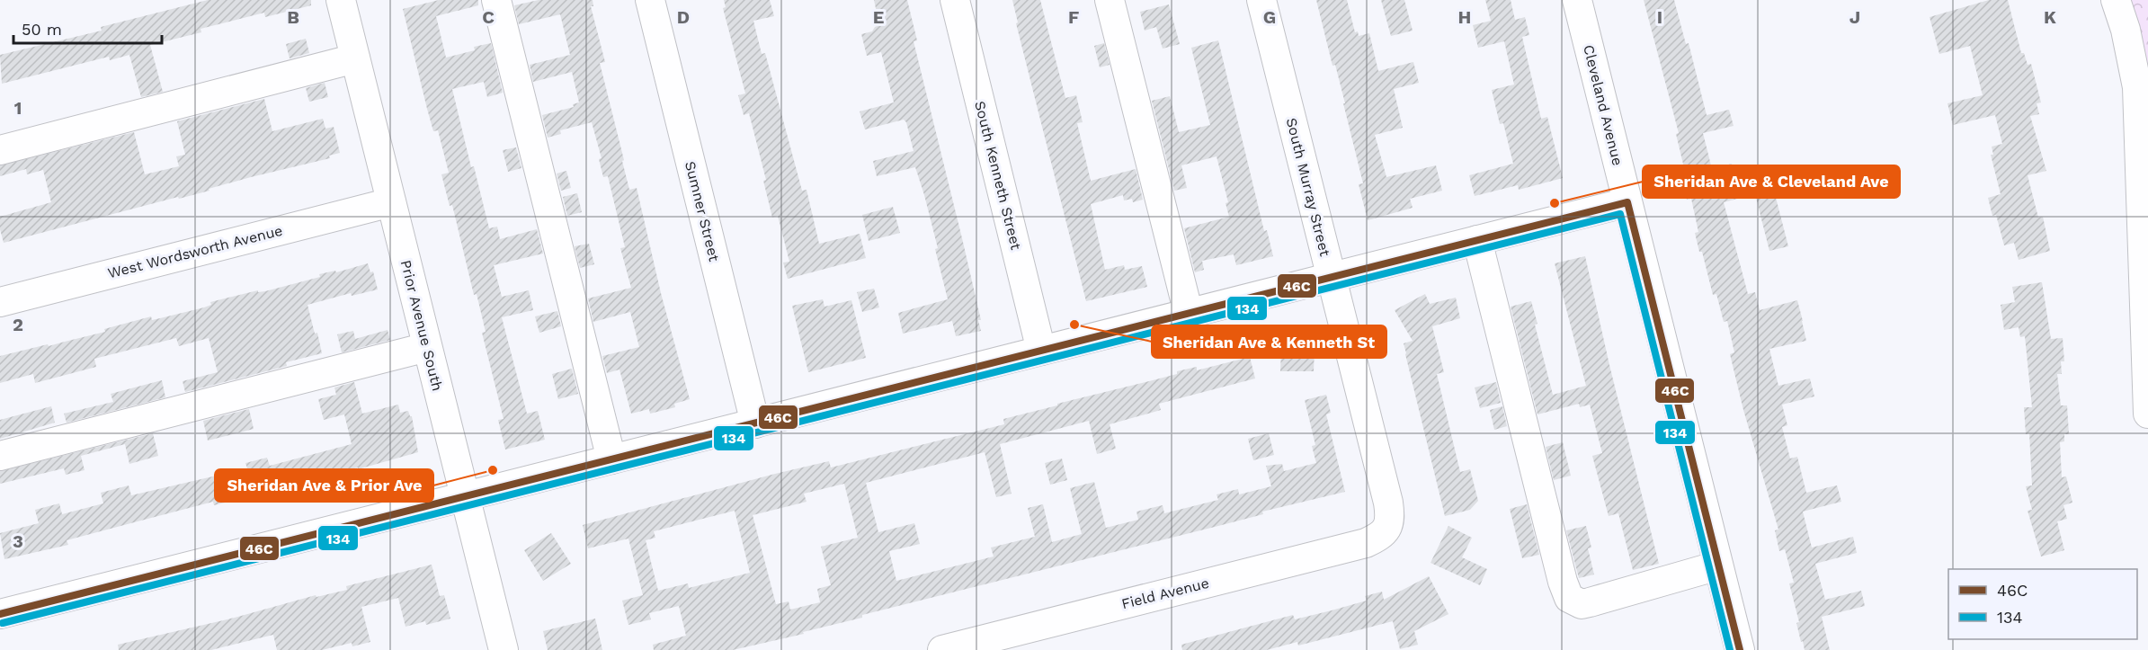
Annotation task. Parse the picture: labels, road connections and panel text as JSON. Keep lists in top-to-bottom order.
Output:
{
  "streets": {
    "street": [
      "Cleveland Avenue",
      "South Kenneth Street",
      "South Murray Street",
      "Sumner Street",
      "West Wordsworth Avenue",
      "Prior Avenue South",
      "Field Avenue"
    ]
  },
  "crossings": [
    ["South Murray Street", "Field Avenue"],
    ["West Wordsworth Avenue", "Prior Avenue South"]
  ],
  "places": ["Sheridan Ave & Cleveland Ave", "Sheridan Ave & Kenneth St", "Sheridan Ave & Prior Ave"],
  "lines": ["transit line 46C", "transit line 134"],
  "legend": ["46C", "134"],
  "scale_bar": "50 m",
  "grid": {
    "columns": [
      "B",
      "C",
      "D",
      "E",
      "F",
      "G",
      "H",
      "I",
      "J",
      "K"
    ],
    "rows": ["1", "2", "3"]
  }
}
